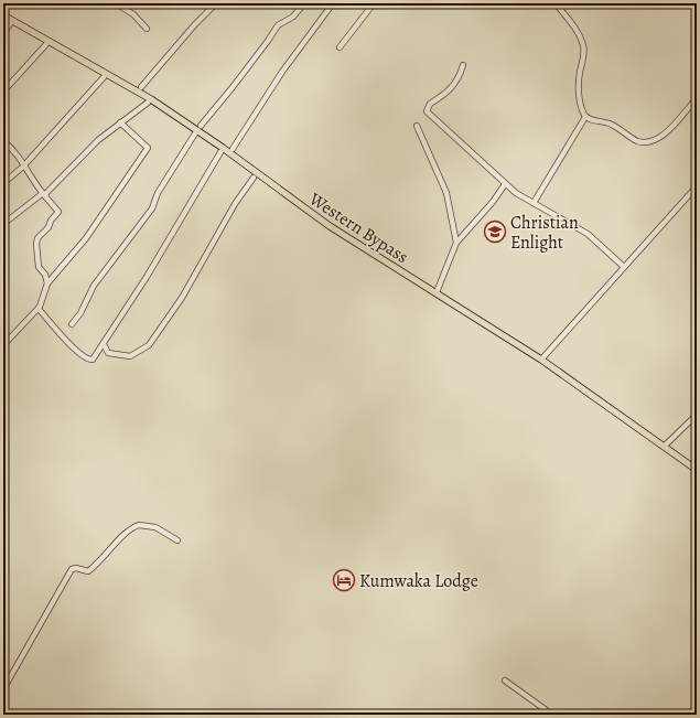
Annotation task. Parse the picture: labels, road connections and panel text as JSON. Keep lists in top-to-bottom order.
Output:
{
  "streets": {
    "main road": ["Western Bypass"]
  },
  "places": {
    "school or university": ["Christian Enlight"],
    "hotel": ["Kumwaka Lodge"]
  }
}
